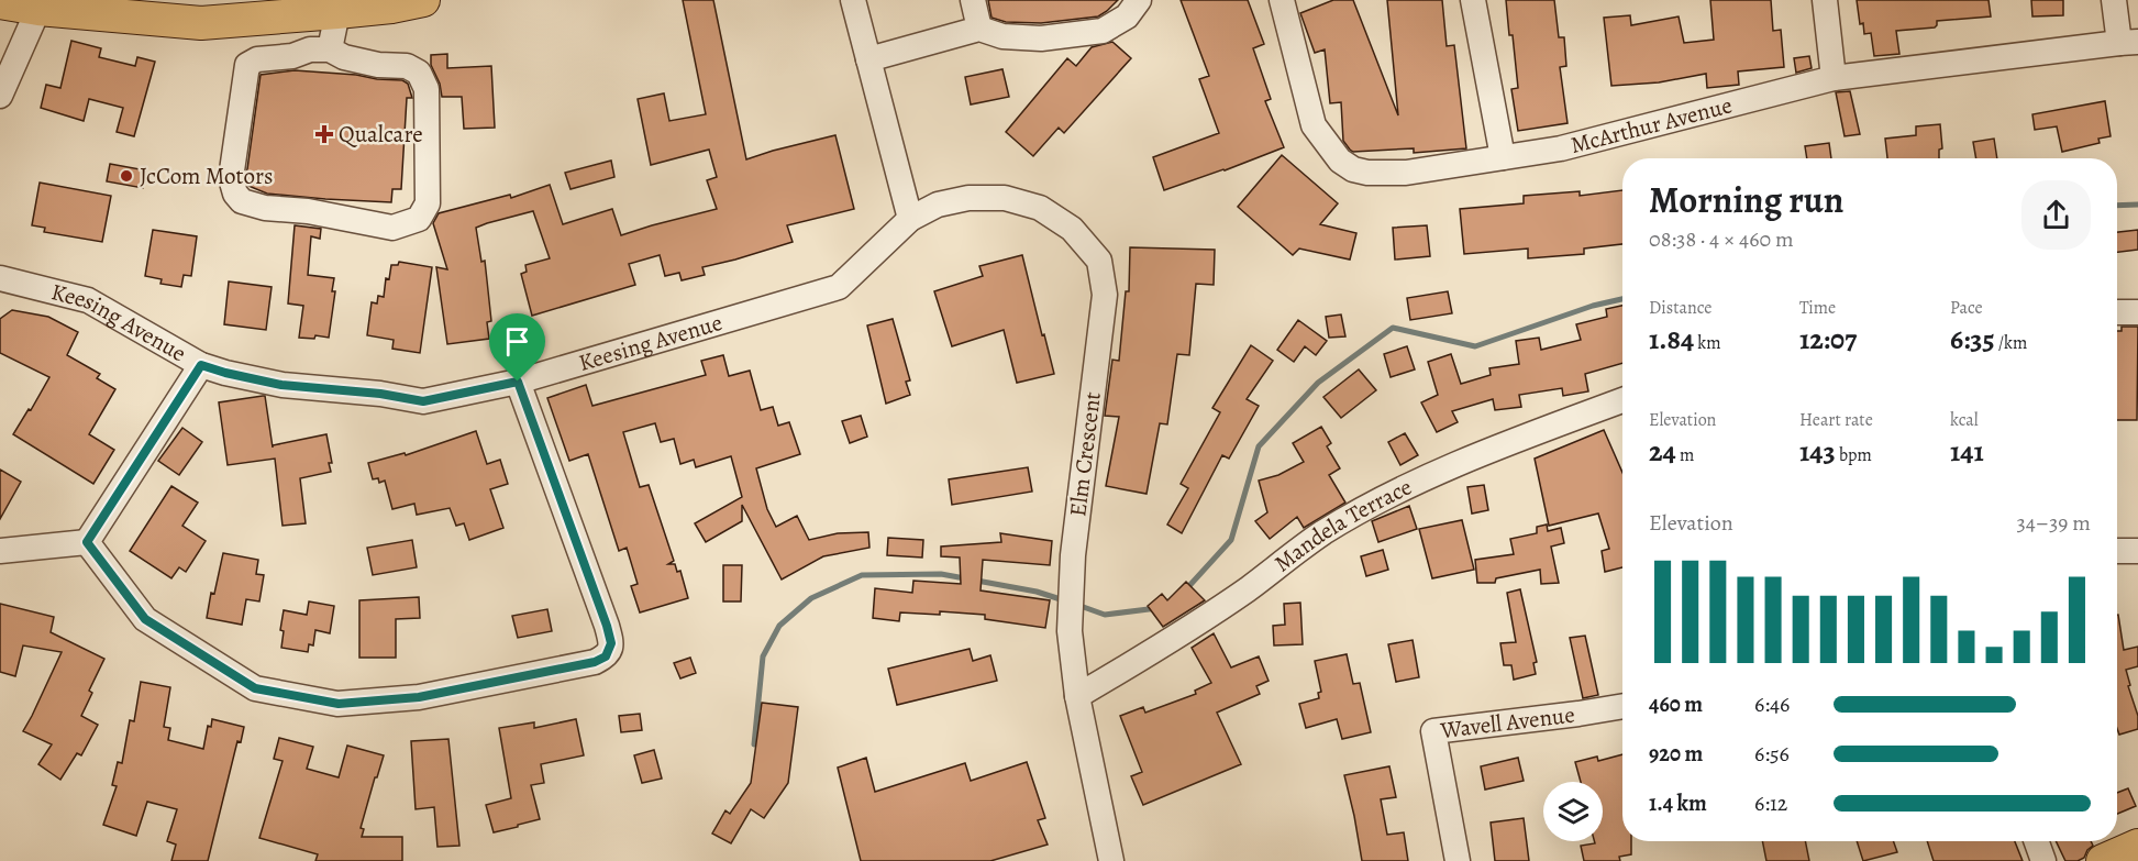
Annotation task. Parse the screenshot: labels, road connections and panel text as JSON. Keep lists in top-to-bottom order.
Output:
{
  "streets": {
    "street": [
      "McArthur Avenue",
      "Keesing Avenue",
      "Elm Crescent",
      "Mandela Terrace",
      "Wavell Avenue"
    ]
  },
  "crossings": [
    ["Keesing Avenue", "Elm Crescent"],
    ["Elm Crescent", "Mandela Terrace"]
  ],
  "places": {
    "health": ["Qualcare"],
    "other": ["JcCom Motors"]
  },
  "page": {
    "heading": ["Morning run", "08:38 · 4 × 460 m"],
    "stats": [
      ["Distance", "1.84 km"],
      ["Time", "12:07"],
      ["Pace", "6:35 /km"],
      ["Elevation", "24 m"],
      ["Heart rate", "143 bpm"],
      ["kcal", "141"]
    ],
    "chart": ["Elevation", "34–39 m"],
    "list": [
      {
        "name": "460 m",
        "note": "6:46"
      },
      {
        "name": "920 m",
        "note": "6:56"
      },
      {
        "name": "1.4 km",
        "note": "6:12"
      }
    ]
  }
}
